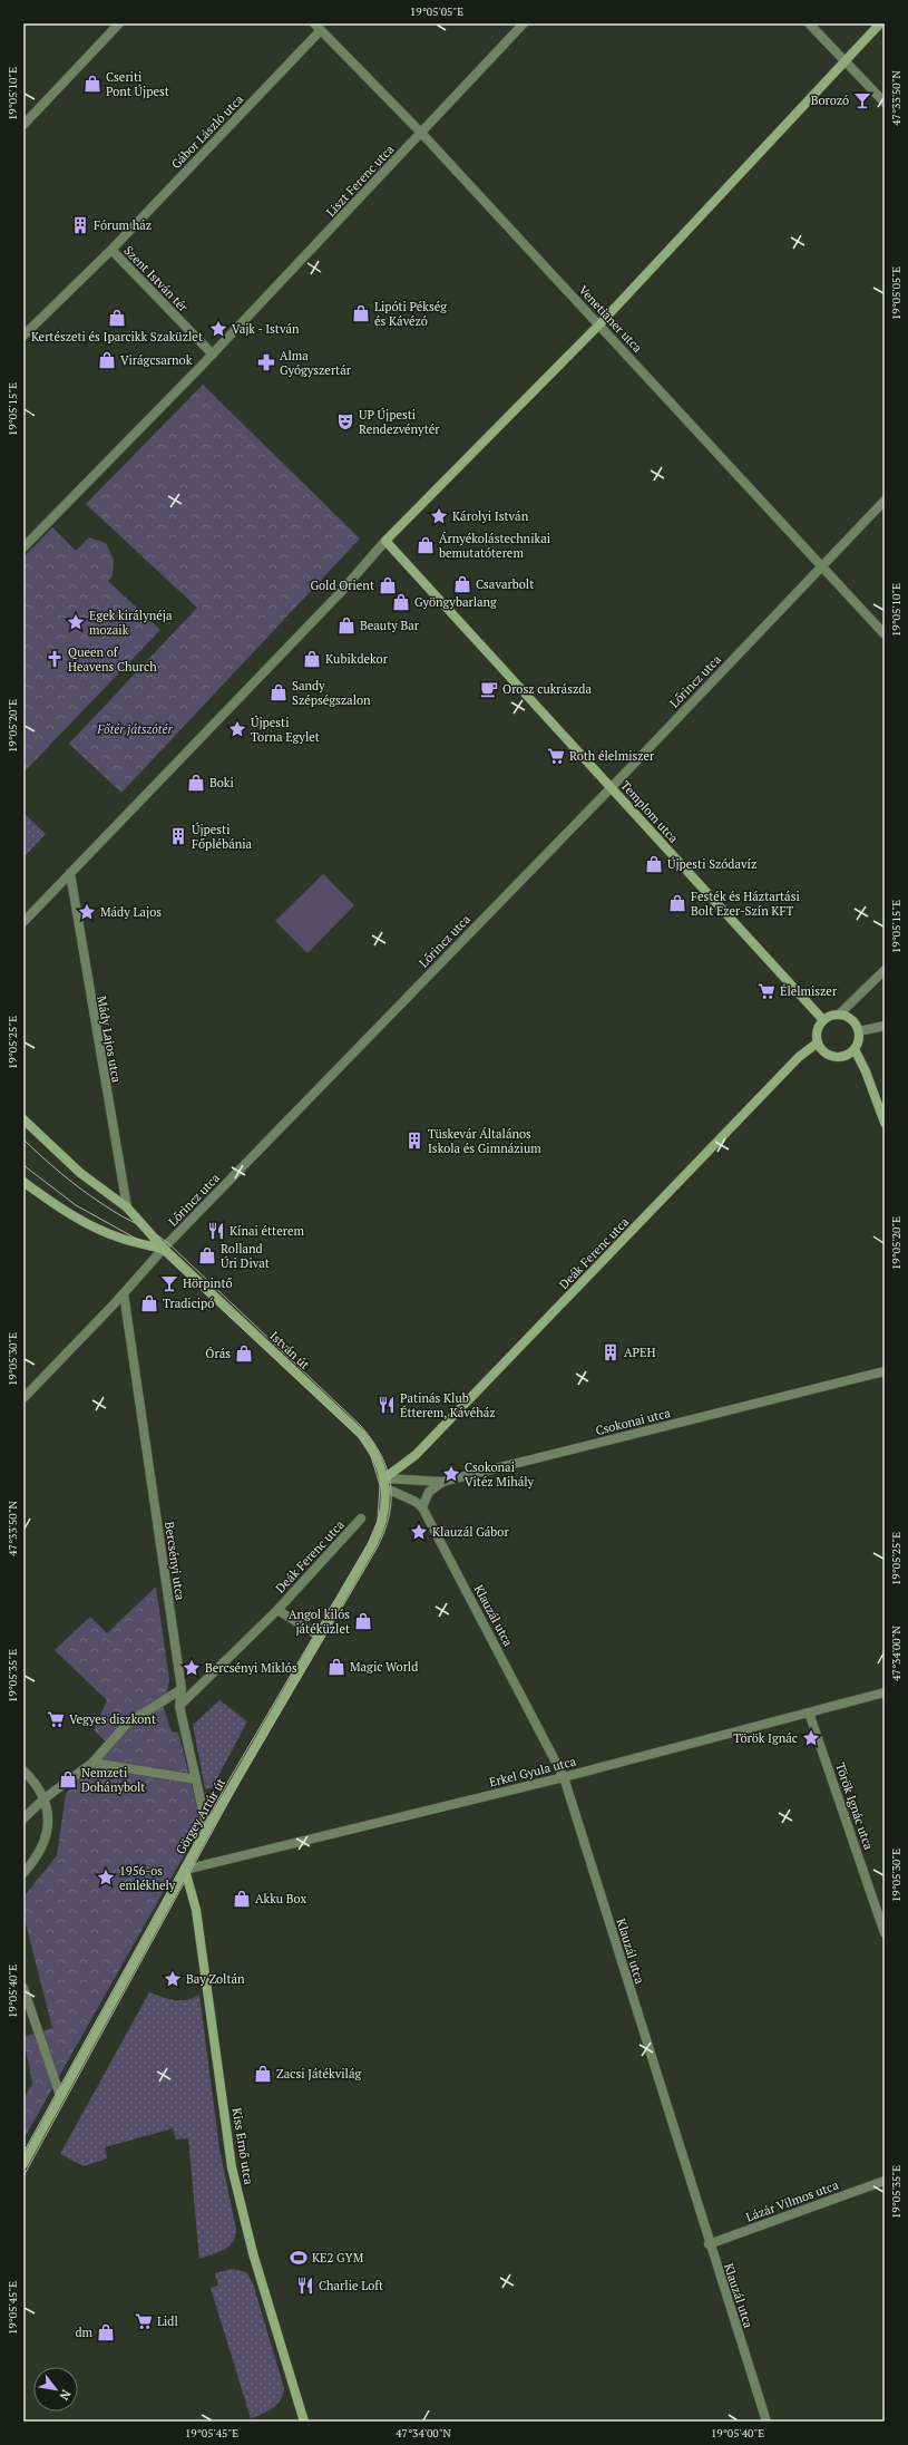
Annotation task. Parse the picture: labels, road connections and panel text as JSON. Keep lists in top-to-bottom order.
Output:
{
  "streets": {
    "street": [
      "Gábor László utca",
      "Liszt Ferenc utca",
      "Szent István tér",
      "Venetianer utca",
      "Lőrincz utca",
      "Templom utca",
      "Mády Lajos utca",
      "Deák Ferenc utca",
      "István út",
      "Csokonai utca",
      "Bercsényi utca",
      "Klauzál utca",
      "Erkel Gyula utca",
      "Török Ignác utca",
      "Görgey Artúr út",
      "Kiss Ernő utca",
      "Lázár Vilmos utca"
    ]
  },
  "crossings": [
    ["Gábor László utca", "Szent István tér"],
    ["Gábor László utca", "Venetianer utca"],
    ["Liszt Ferenc utca", "Szent István tér"],
    ["Liszt Ferenc utca", "Venetianer utca"],
    ["Venetianer utca", "Lőrincz utca"],
    ["Lőrincz utca", "Templom utca"],
    ["Lőrincz utca", "István út"],
    ["Lőrincz utca", "Bercsényi utca"],
    ["Templom utca", "Deák Ferenc utca"],
    ["Mády Lajos utca", "István út"],
    ["Deák Ferenc utca", "István út"],
    ["Deák Ferenc utca", "Csokonai utca"],
    ["Deák Ferenc utca", "Bercsényi utca"],
    ["Deák Ferenc utca", "Görgey Artúr út"],
    ["István út", "Csokonai utca"],
    ["István út", "Görgey Artúr út"],
    ["Csokonai utca", "Görgey Artúr út"],
    ["Bercsényi utca", "Görgey Artúr út"],
    ["Klauzál utca", "Erkel Gyula utca"],
    ["Klauzál utca", "Lázár Vilmos utca"],
    ["Erkel Gyula utca", "Török Ignác utca"],
    ["Erkel Gyula utca", "Görgey Artúr út"],
    ["Erkel Gyula utca", "Kiss Ernő utca"],
    ["Görgey Artúr út", "Kiss Ernő utca"]
  ],
  "parks": ["Főtér játszótér"],
  "places": {
    "shop": [
      "Cseriti Pont Újpest",
      "Lipóti Pékség és Kávézó",
      "Kertészeti és Iparcikk Szaküzlet",
      "Virágcsarnok",
      "Árnyékolástechnikai bemutatóterem",
      "Csavarbolt",
      "Gold Orient",
      "Gyöngybarlang",
      "Beauty Bar",
      "Kubikdekor",
      "Sandy Szépségszalon",
      "Boki",
      "Újpesti Szódavíz",
      "Festék és Háztartási Bolt Ezer-Szín KFT",
      "Rolland Úri Divat",
      "Tradicipó",
      "Órás",
      "Angol kilós játéküzlet",
      "Magic World",
      "Nemzeti Dohánybolt",
      "Akku Box",
      "Zacsi Játékvilág",
      "dm"
    ],
    "bar": ["Borozó", "Hörpintő"],
    "building": [
      "Fórum ház",
      "Újpesti Főplébánia",
      "Tüskevár Általános Iskola és Gimnázium",
      "APEH"
    ],
    "place": [
      "Vajk - István",
      "Károlyi István",
      "Egek királynéja mozaik",
      "Újpesti Torna Egylet",
      "Mády Lajos",
      "Csokonai Vitéz Mihály",
      "Klauzál Gábor",
      "Bercsényi Miklós",
      "Török Ignác",
      "1956-os emlékhely",
      "Bay Zoltán"
    ],
    "pharmacy": ["Alma Gyógyszertár"],
    "theatre": ["UP Újpesti Rendezvénytér"],
    "church": ["Queen of Heavens Church"],
    "cafe": ["Orosz cukrászda"],
    "supermarket": [
      "Roth élelmiszer",
      "Élelmiszer",
      "Vegyes diszkont",
      "Lidl"
    ],
    "restaurant": ["Kínai étterem", "Patinás Klub Étterem, Kávéház", "Charlie Loft"],
    "sports": ["KE2 GYM"]
  },
  "north": "bottom right",
  "coordinates": [
    "19°05'05\"E",
    "19°05'10\"E",
    "47°33'50\"N",
    "19°05'15\"E",
    "19°05'20\"E",
    "19°05'25\"E",
    "19°05'30\"E",
    "47°34'00\"N",
    "19°05'35\"E",
    "19°05'40\"E",
    "19°05'45\"E"
  ]
}
